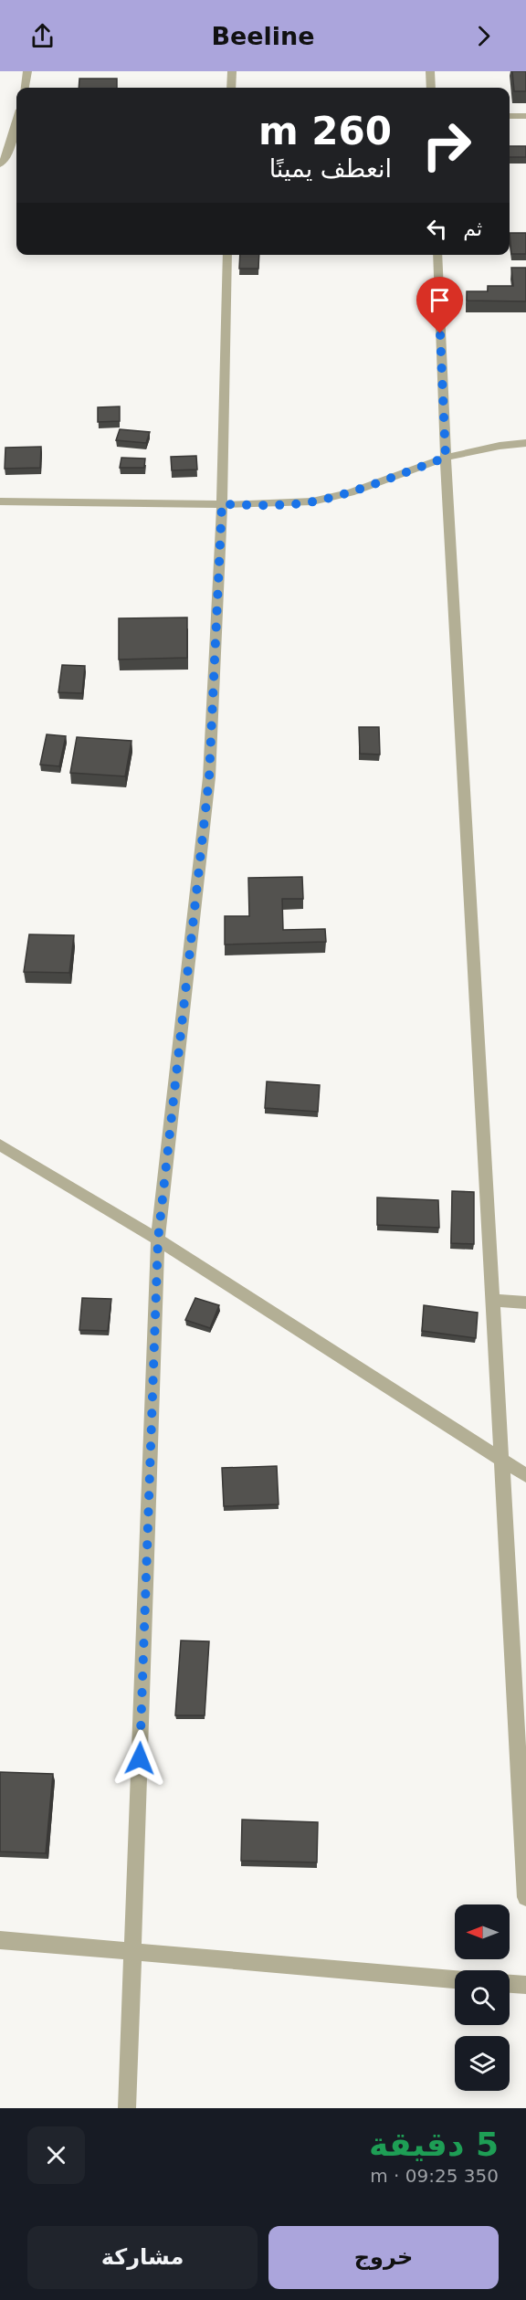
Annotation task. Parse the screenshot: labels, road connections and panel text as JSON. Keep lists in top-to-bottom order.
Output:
{
  "north": "left",
  "page": {
    "header": "Beeline",
    "turn": ["260 m", "انعطف يمينًا"],
    "then": "ثم",
    "heading": ["5 دقيقة", "350 m · 09:25"],
    "buttons": ["خروج", "مشاركة"]
  }
}
